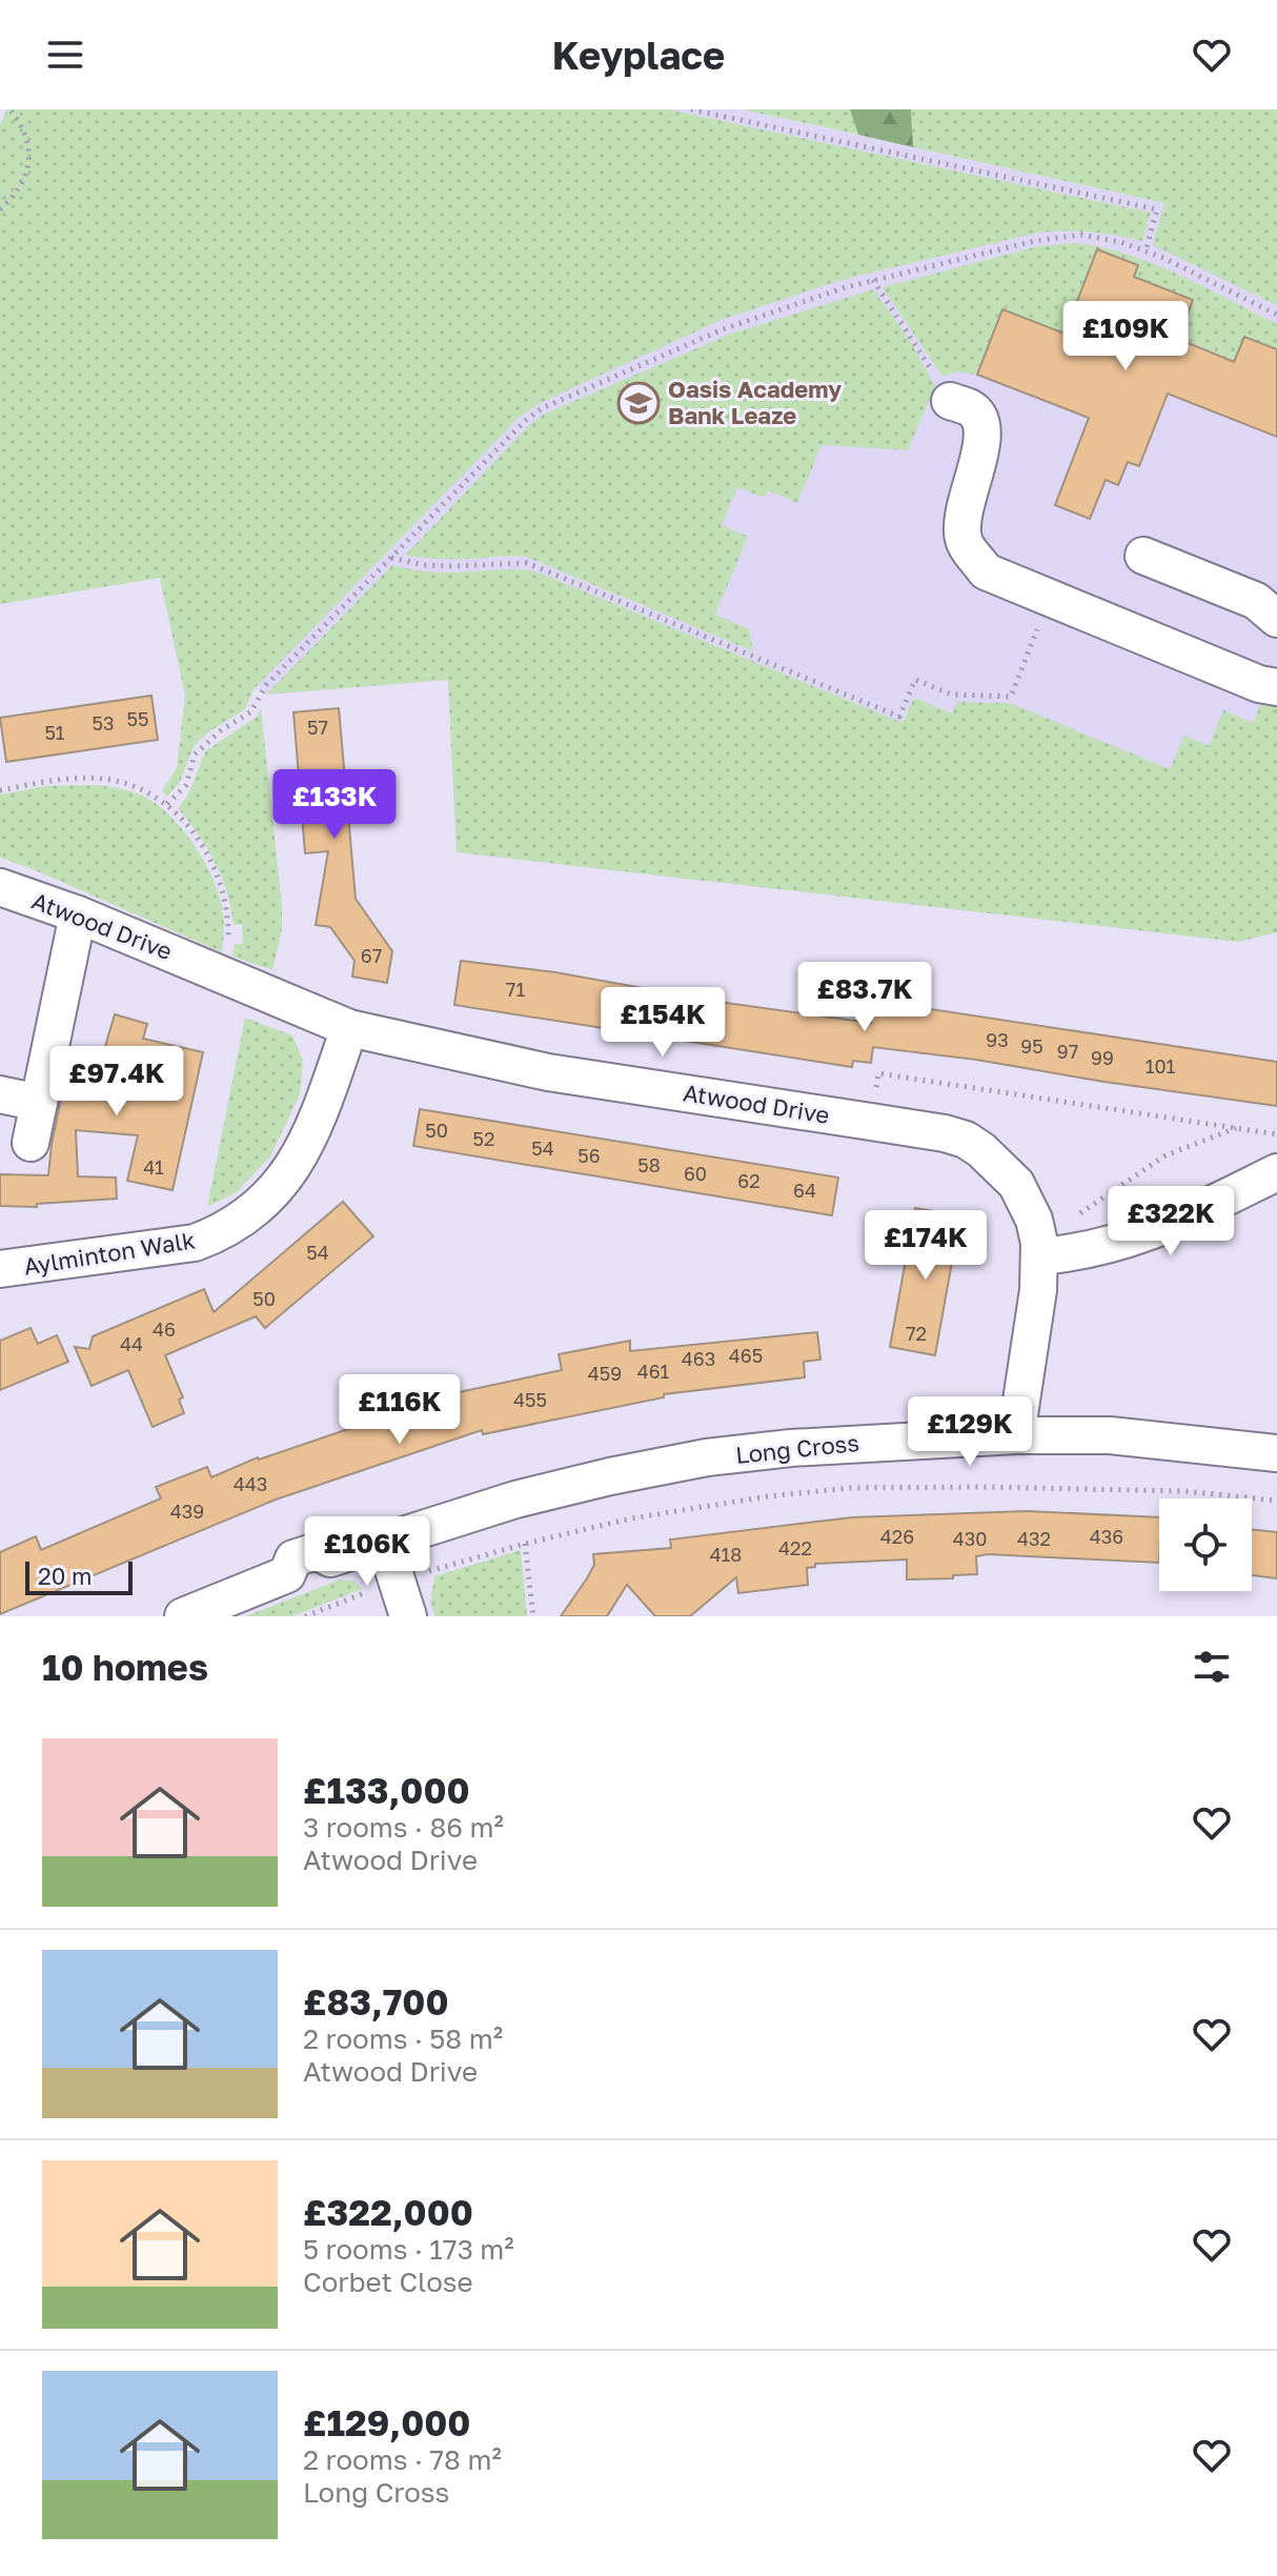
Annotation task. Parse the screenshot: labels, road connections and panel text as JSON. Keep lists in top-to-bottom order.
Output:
{
  "streets": {
    "street": ["Atwood Drive", "Aylminton Walk", "Long Cross"]
  },
  "crossings": [
    ["Atwood Drive", "Aylminton Walk"],
    ["Atwood Drive", "Long Cross"]
  ],
  "places": {
    "school or university": ["Oasis Academy Bank Leaze"]
  },
  "house_numbers": [
    "55",
    "53",
    "57",
    "51",
    "67",
    "71",
    "93",
    "95",
    "97",
    "99",
    "101",
    "50",
    "52",
    "54",
    "56",
    "58",
    "41",
    "60",
    "62",
    "64",
    "54",
    "50",
    "46",
    "72",
    "44",
    "465",
    "463",
    "461",
    "459",
    "455",
    "443",
    "439",
    "426",
    "436",
    "430",
    "432",
    "422",
    "418"
  ],
  "scale_bar": "20 m",
  "page": {
    "header": "Keyplace",
    "price": [
      "£109K",
      "£133K",
      "£83.7K",
      "£154K",
      "£97.4K",
      "£322K",
      "£174K",
      "£116K",
      "£129K",
      "£106K"
    ],
    "scale": "20 m",
    "heading": "10 homes",
    "list": [
      {
        "name": "£133,000",
        "note": "3 rooms · 86 m² · Atwood Drive"
      },
      {
        "name": "£83,700",
        "note": "2 rooms · 58 m² · Atwood Drive"
      },
      {
        "name": "£322,000",
        "note": "5 rooms · 173 m² · Corbet Close"
      },
      {
        "name": "£129,000",
        "note": "2 rooms · 78 m² · Long Cross"
      }
    ]
  }
}
